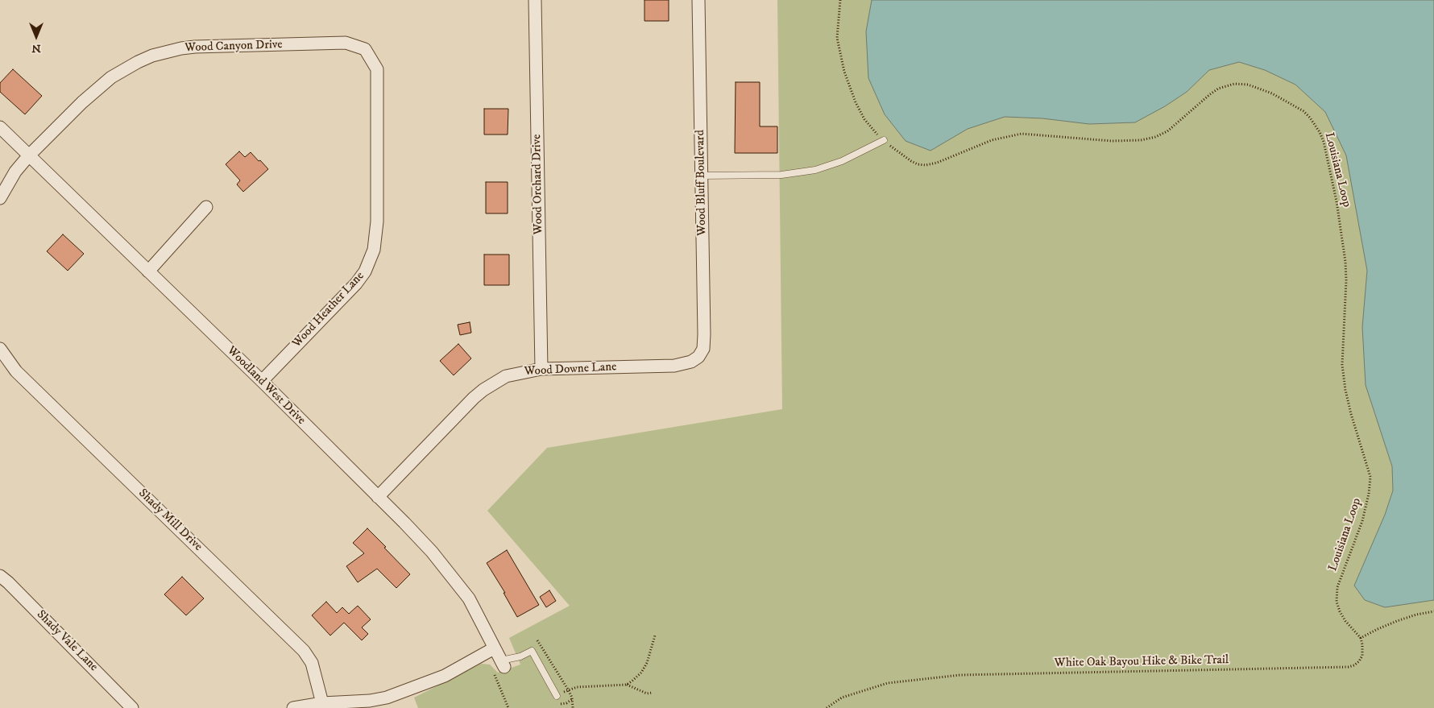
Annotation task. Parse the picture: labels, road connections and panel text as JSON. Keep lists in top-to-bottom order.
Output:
{
  "streets": {
    "street": [
      "Wood Canyon Drive",
      "Wood Bluff Boulevard",
      "Wood Orchard Drive",
      "Wood Heather Lane",
      "Wood Downe Lane",
      "Woodland West Drive",
      "Shady Mill Drive",
      "Shady Vale Lane"
    ],
    "path": ["Louisiana Loop", "White Oak Bayou Hike & Bike Trail"]
  },
  "crossings": [
    ["Wood Canyon Drive", "Wood Heather Lane"],
    ["Wood Canyon Drive", "Woodland West Drive"],
    ["Louisiana Loop", "White Oak Bayou Hike & Bike Trail"],
    ["Wood Bluff Boulevard", "Wood Downe Lane"],
    ["Wood Orchard Drive", "Wood Downe Lane"],
    ["Wood Heather Lane", "Woodland West Drive"],
    ["Wood Downe Lane", "Woodland West Drive"]
  ],
  "north": "bottom"
}
